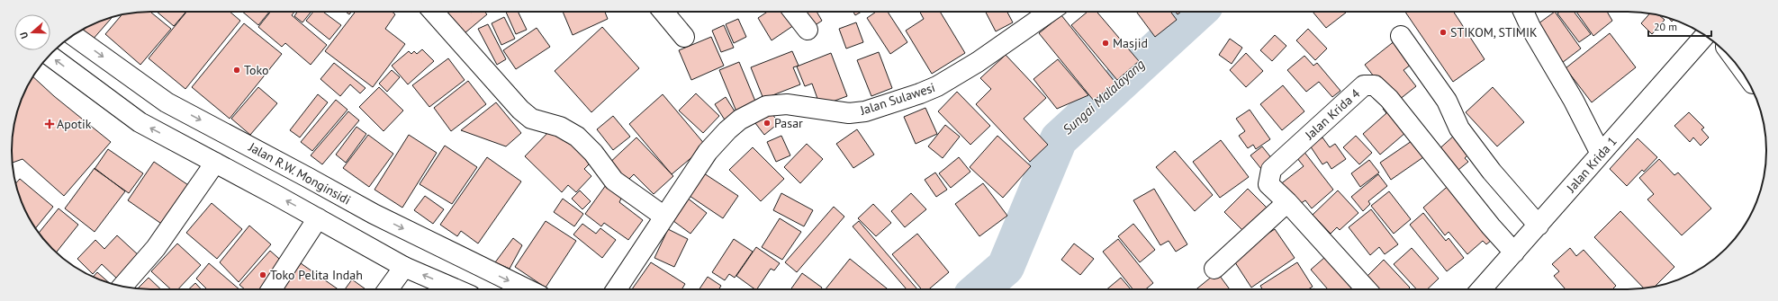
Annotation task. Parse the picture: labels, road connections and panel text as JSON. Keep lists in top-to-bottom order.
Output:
{
  "streets": {
    "main road": [
      "Jalan Sulawesi",
      "Jalan Krida 4",
      "Jalan Krida 1",
      "Jalan R.W. Monginsidi"
    ]
  },
  "crossings": [
    ["Jalan Krida 4", "Jalan Krida 1"]
  ],
  "water": ["Sungai Malalayang"],
  "places": {
    "other": [
      "STIKOM, STIMIK",
      "Masjid",
      "Toko",
      "Pasar",
      "Toko Pelita Indah"
    ],
    "health": ["Apotik"]
  },
  "scale_bar": "20 m",
  "north": "left"
}
